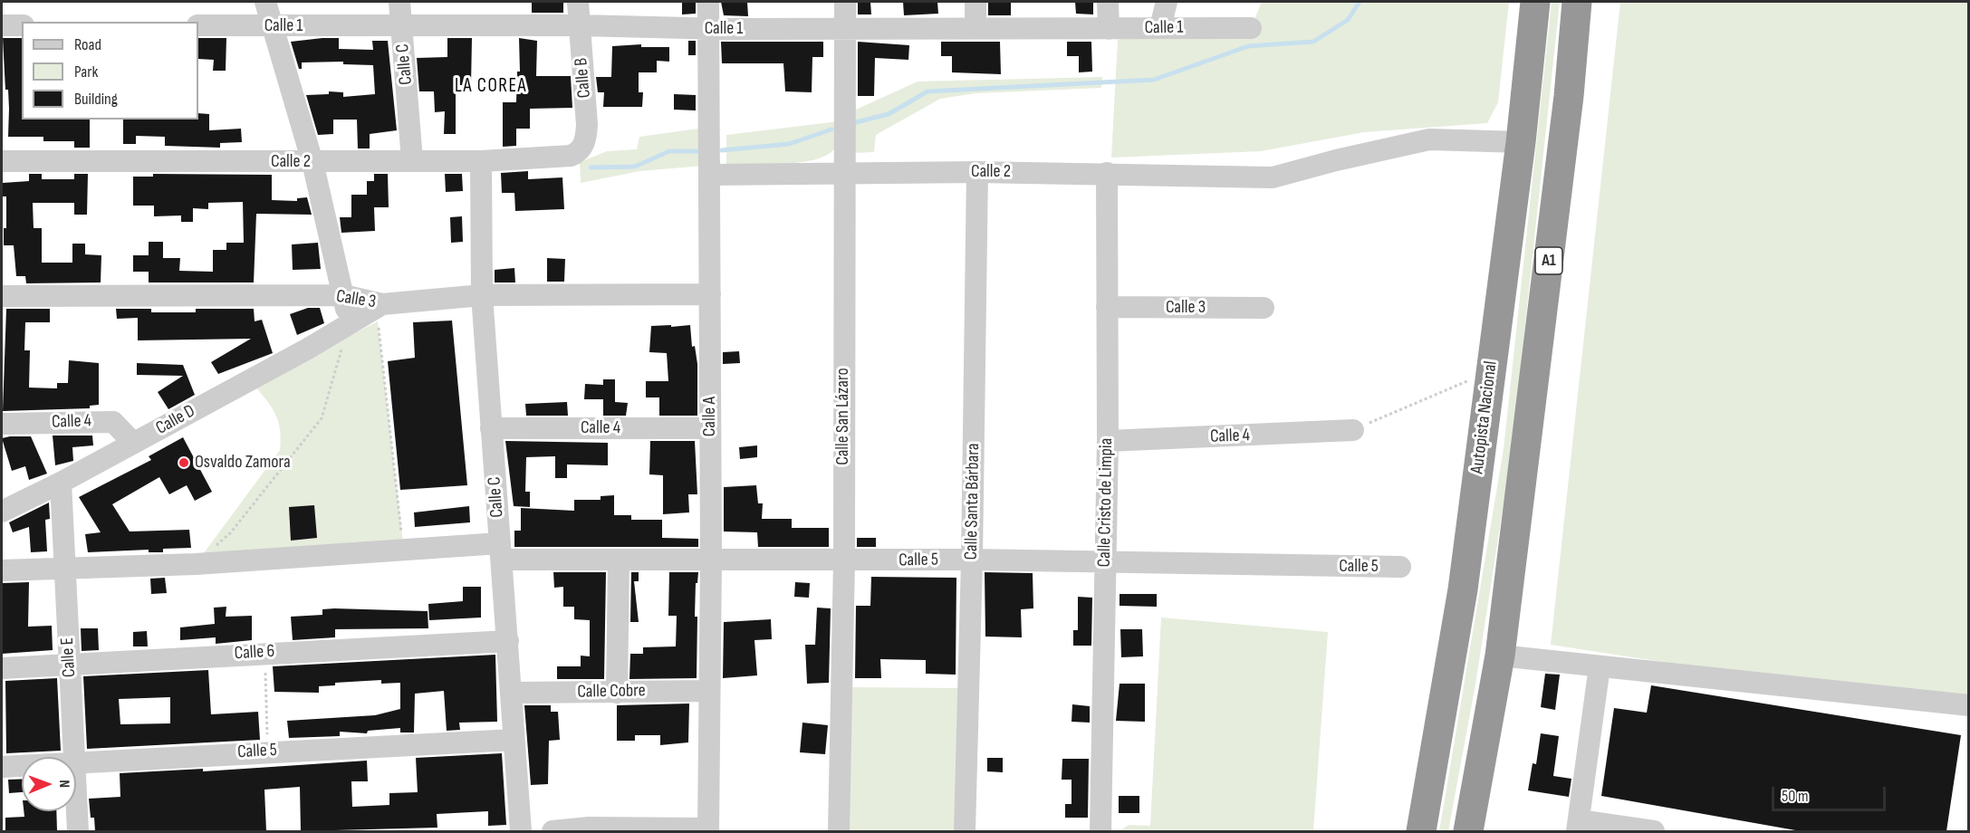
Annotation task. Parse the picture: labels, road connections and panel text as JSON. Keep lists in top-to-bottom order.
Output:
{
  "streets": {
    "highway": ["A1", "Autopista Nacional"],
    "street": [
      "Calle 1",
      "Calle C",
      "Calle B",
      "Calle 2",
      "Calle 3",
      "Calle A",
      "Calle San Lázaro",
      "Calle D",
      "Calle 4",
      "Calle Santa Bárbara",
      "Calle Cristo de Limpia",
      "Calle 5",
      "Calle 6",
      "Calle E",
      "Calle Cobre"
    ]
  },
  "crossings": [
    ["Calle 1", "Calle C"],
    ["Calle 1", "Calle B"],
    ["Calle 1", "Calle A"],
    ["Calle 1", "Calle San Lázaro"],
    ["Calle C", "Calle 2"],
    ["Calle C", "Calle 3"],
    ["Calle C", "Calle 4"],
    ["Calle C", "Calle 5"],
    ["Calle C", "Calle 6"],
    ["Calle C", "Calle Cobre"],
    ["Calle B", "Calle 2"],
    ["Calle 2", "Calle A"],
    ["Calle 2", "Calle San Lázaro"],
    ["Calle 2", "Autopista Nacional"],
    ["Calle 2", "Calle Santa Bárbara"],
    ["Calle 2", "Calle Cristo de Limpia"],
    ["Calle 3", "Calle A"],
    ["Calle 3", "Calle D"],
    ["Calle 3", "Calle Cristo de Limpia"],
    ["Calle A", "Calle 4"],
    ["Calle A", "Calle 5"],
    ["Calle A", "Calle Cobre"],
    ["Calle San Lázaro", "Calle 5"],
    ["Calle D", "Calle 4"],
    ["Calle D", "Calle E"],
    ["Calle 4", "Calle Cristo de Limpia"],
    ["Calle Santa Bárbara", "Calle 5"],
    ["Calle Cristo de Limpia", "Calle 5"],
    ["Calle 5", "Calle E"],
    ["Calle 6", "Calle E"]
  ],
  "districts": ["LA COREA"],
  "places": ["Osvaldo Zamora"],
  "legend": ["Road", "Park", "Building"],
  "scale_bar": "50 m",
  "north": "right"
}
